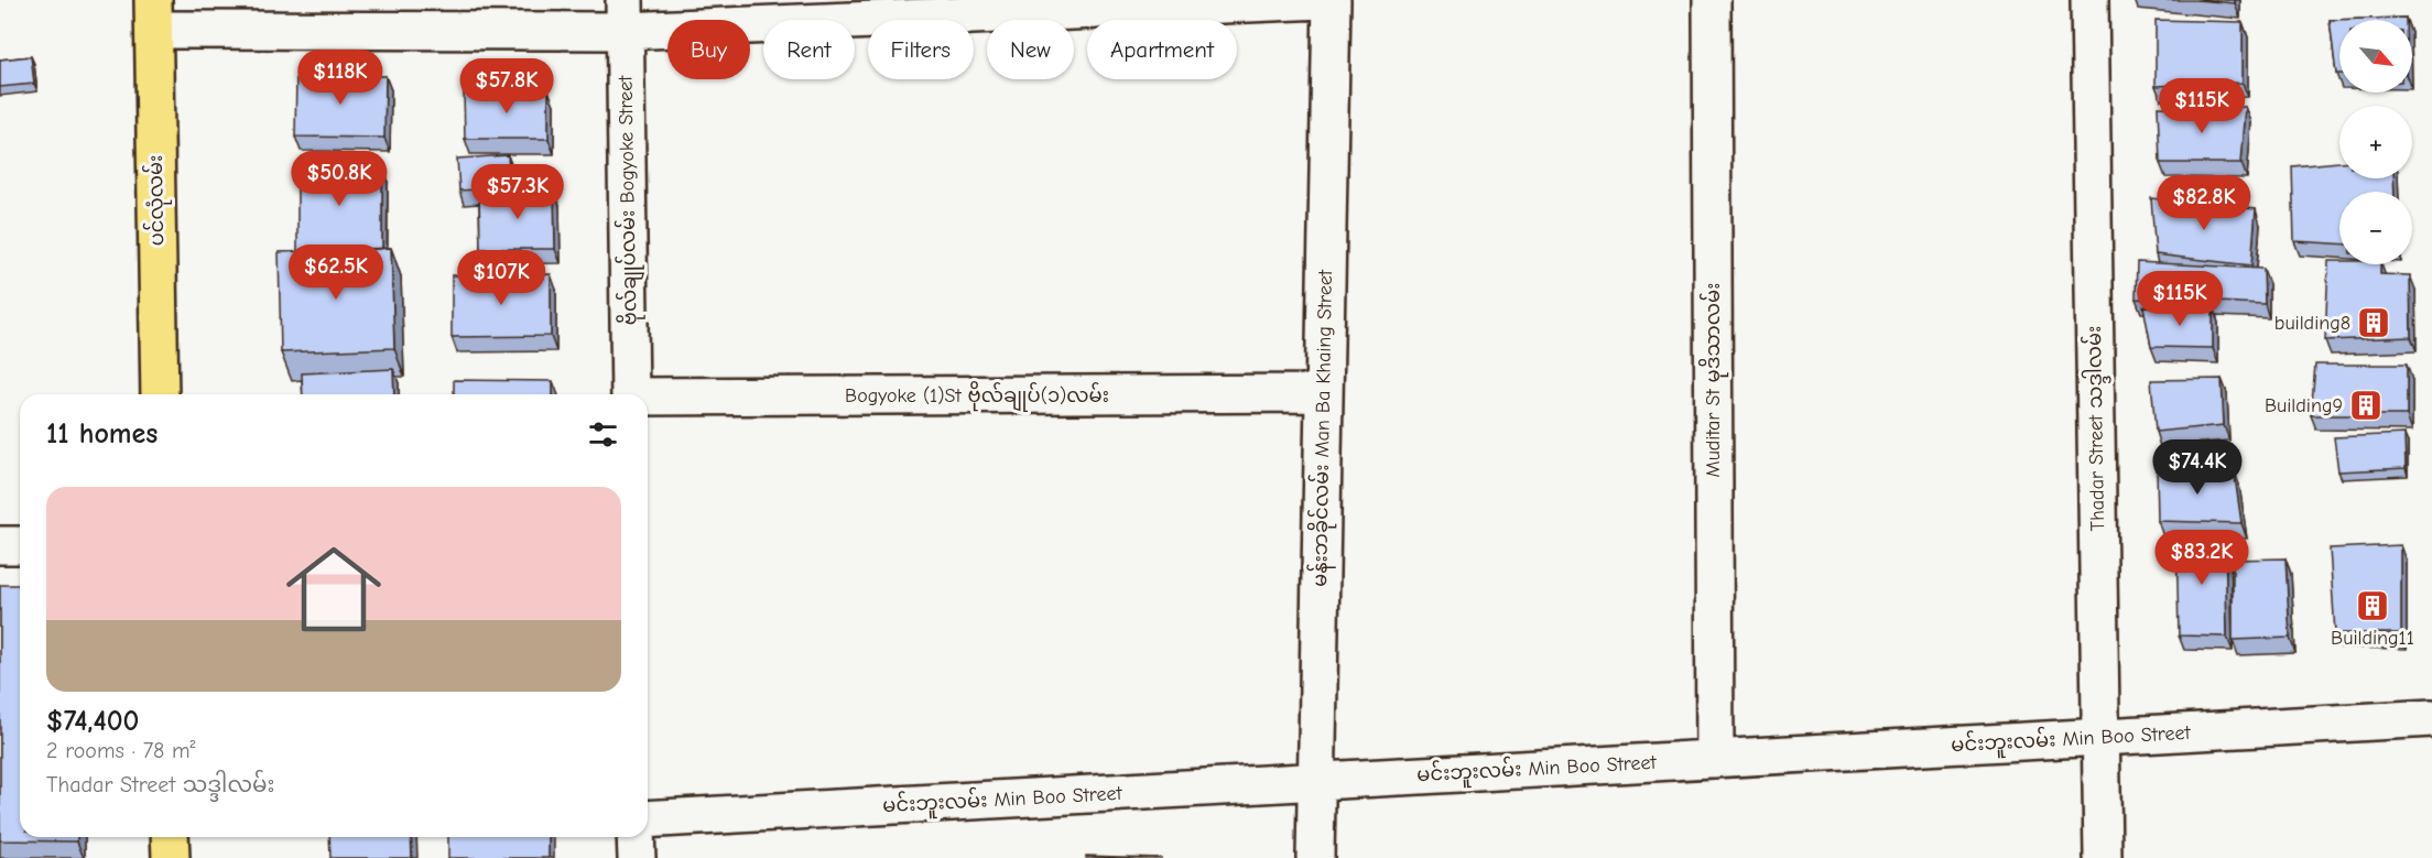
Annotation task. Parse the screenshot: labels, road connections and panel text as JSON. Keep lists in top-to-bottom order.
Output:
{
  "streets": {
    "main road": ["ပင်လုံလမ်း"],
    "street": [
      "ဗိုလ်ချုပ်လမ်း Bogyoke Street",
      "Muditar St မုဒိသာလမ်း",
      "Bogyoke (1)St ဗိုလ်ချုပ်(၁)လမ်း",
      "မန်းဘခိုင်လမ်း Man Ba Khaing Street",
      "Thadar Street သဒ္ဒါလမ်း",
      "မင်းဘူးလမ်း Min Boo Street"
    ]
  },
  "crossings": [
    ["Muditar St မုဒိသာလမ်း", "မင်းဘူးလမ်း Min Boo Street"],
    ["Bogyoke (1)St ဗိုလ်ချုပ်(၁)လမ်း", "မန်းဘခိုင်လမ်း Man Ba Khaing Street"],
    ["မန်းဘခိုင်လမ်း Man Ba Khaing Street", "မင်းဘူးလမ်း Min Boo Street"],
    ["Thadar Street သဒ္ဒါလမ်း", "မင်းဘူးလမ်း Min Boo Street"]
  ],
  "places": {
    "building": ["building8", "Building9", "Building11"]
  },
  "north": "bottom right",
  "page": {
    "map_buttons": ["+", "−"],
    "chip": [
      "Buy",
      "Rent",
      "Filters",
      "New",
      "Apartment"
    ],
    "price": [
      "$118K",
      "$57.8K",
      "$115K",
      "$50.8K",
      "$57.3K",
      "$82.8K",
      "$62.5K",
      "$107K",
      "$115K",
      "$74.4K",
      "$83.2K"
    ],
    "heading": "11 homes",
    "list": [
      {
        "name": "$74,400",
        "note": "2 rooms · 78 m² · Thadar Street သဒ္ဒါလမ်း"
      }
    ]
  }
}
